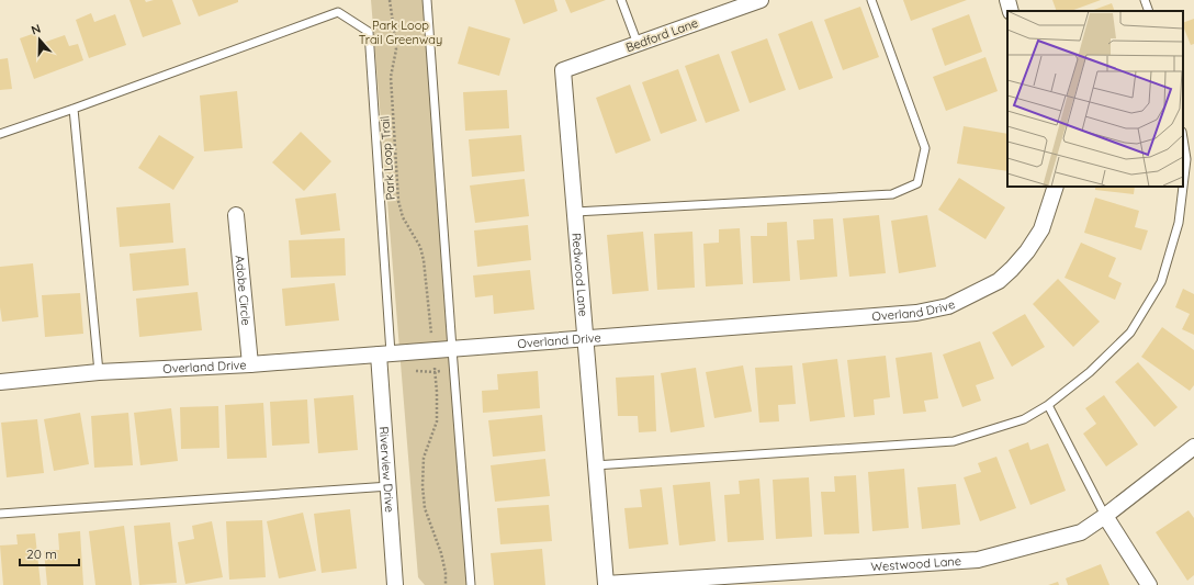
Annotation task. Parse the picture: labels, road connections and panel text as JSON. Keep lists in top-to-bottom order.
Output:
{
  "streets": {
    "street": [
      "Bedford Lane",
      "Redwood Lane",
      "Adobe Circle",
      "Overland Drive",
      "Riverview Drive",
      "Westwood Lane"
    ],
    "path": ["Park Loop Trail"]
  },
  "crossings": [
    ["Bedford Lane", "Redwood Lane"],
    ["Redwood Lane", "Overland Drive"],
    ["Redwood Lane", "Westwood Lane"],
    ["Adobe Circle", "Overland Drive"],
    ["Overland Drive", "Riverview Drive"]
  ],
  "parks": ["Park Loop Trail Greenway"],
  "scale_bar": "20 m",
  "north": "top"
}
